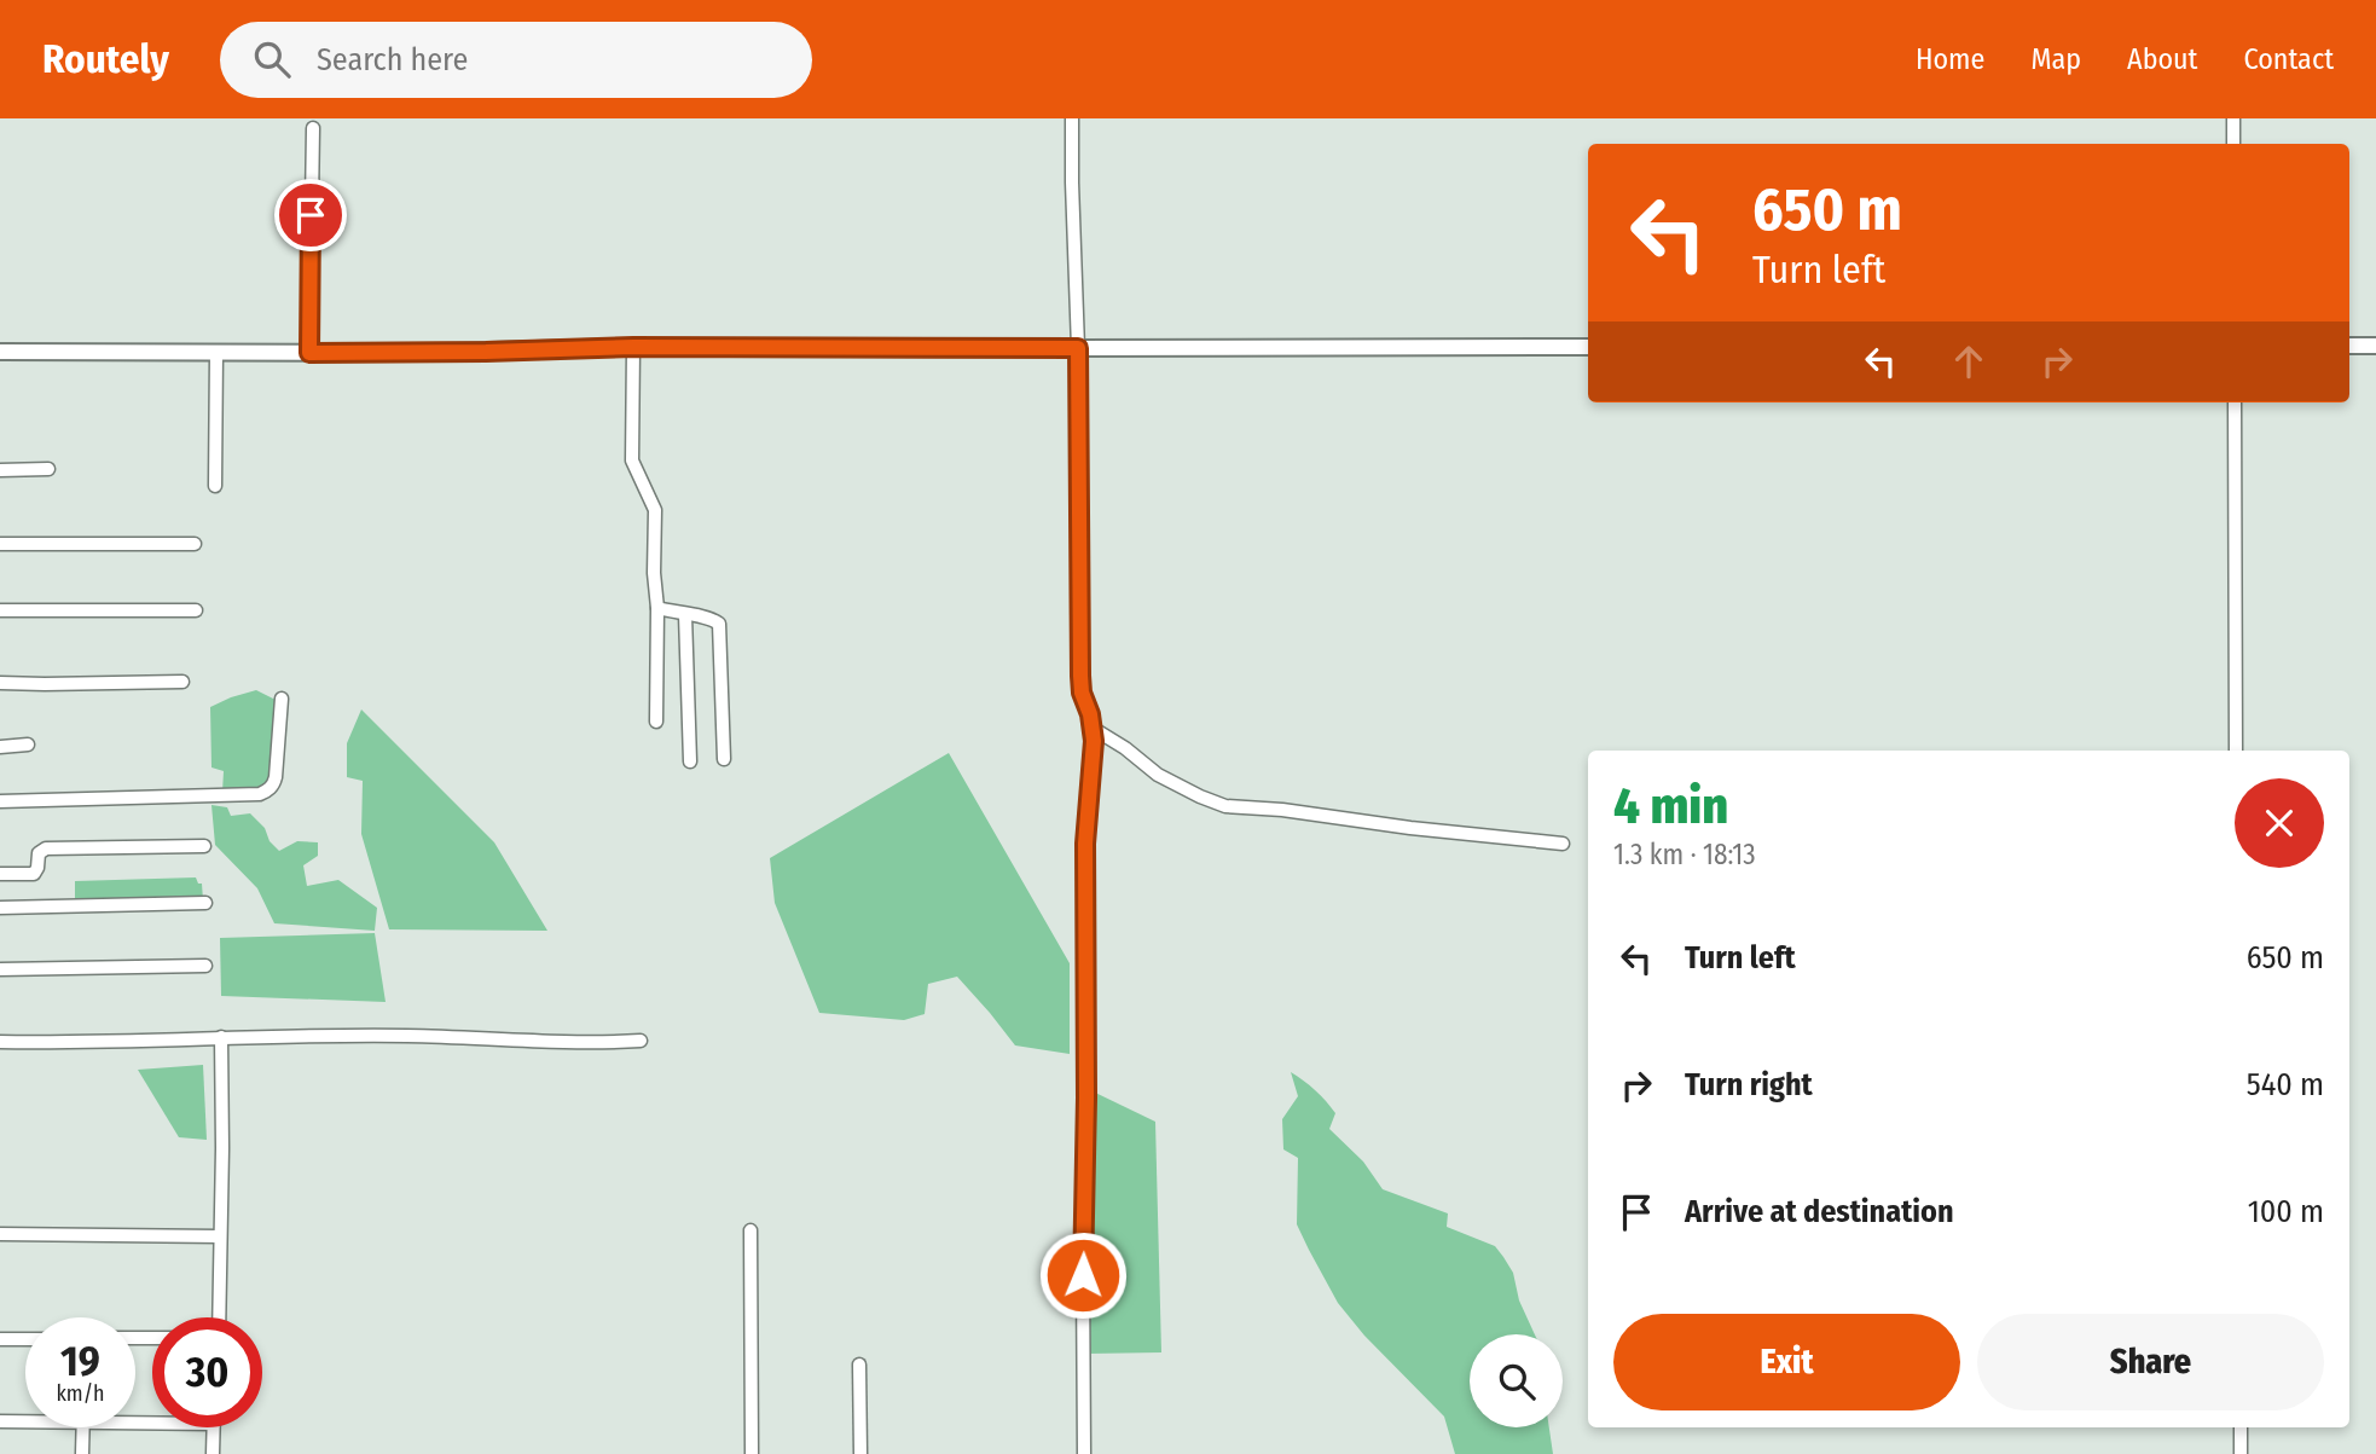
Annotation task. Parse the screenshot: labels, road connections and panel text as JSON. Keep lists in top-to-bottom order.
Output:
{
  "page": {
    "header": "Routely",
    "search": "Search here",
    "nav": [
      "Home",
      "Map",
      "About",
      "Contact"
    ],
    "turn": ["650 m", "Turn left"],
    "heading": ["4 min", "1.3 km · 18:13"],
    "list": [
      {
        "name": "Turn left",
        "value": "650 m"
      },
      {
        "name": "Turn right",
        "value": "540 m"
      },
      {
        "name": "Arrive at destination",
        "value": "100 m"
      }
    ],
    "buttons": ["Exit", "Share"],
    "speed": "19 km/h",
    "limit": "30"
  }
}
